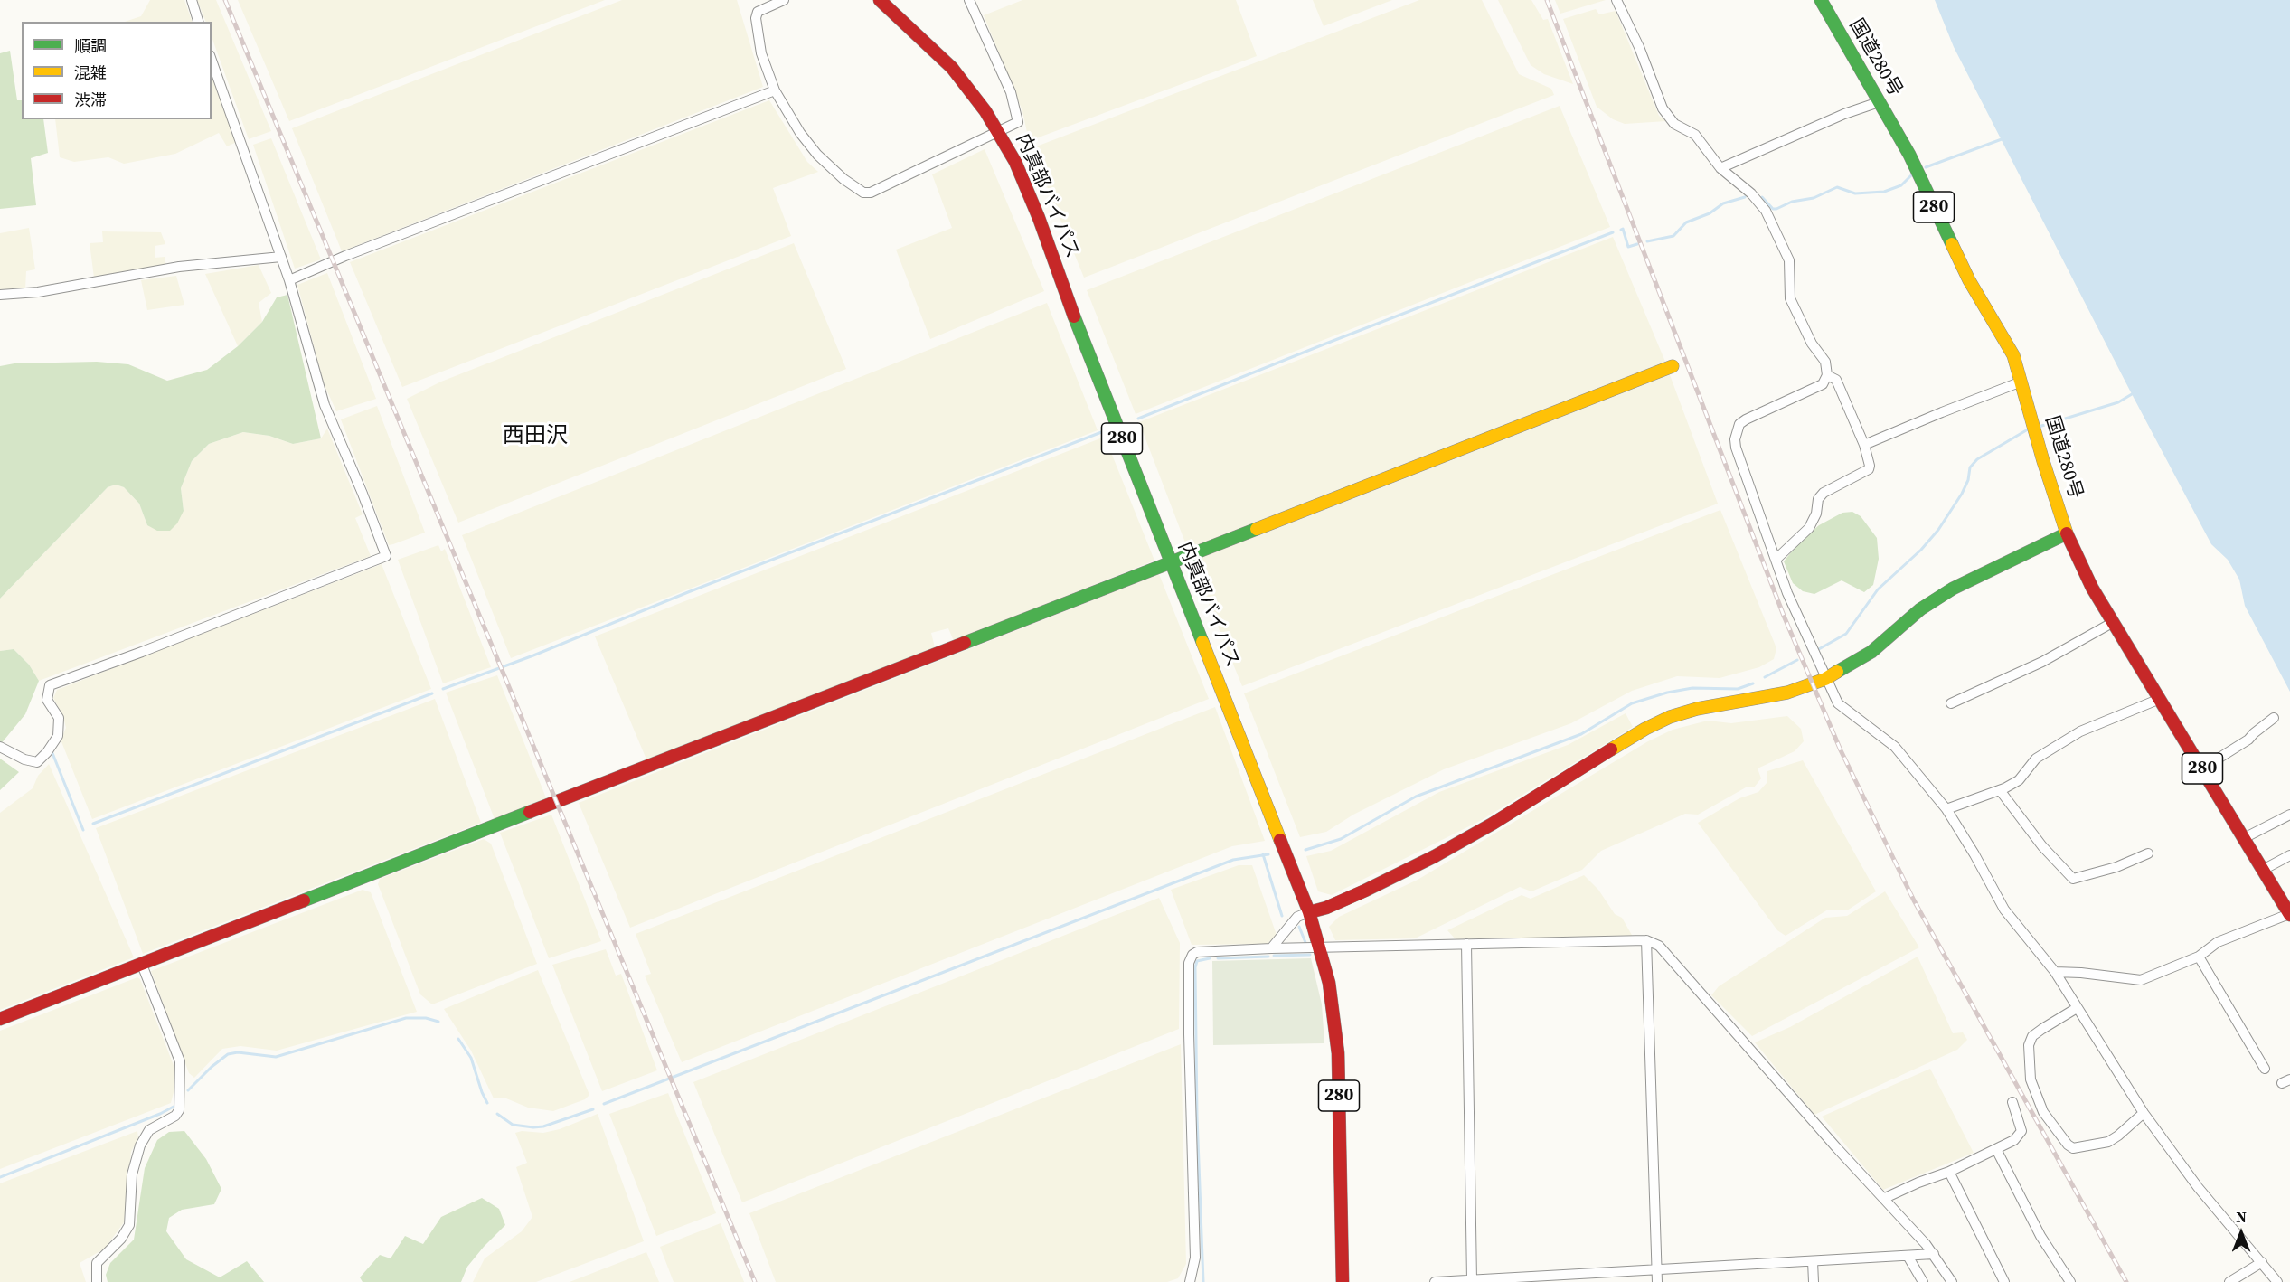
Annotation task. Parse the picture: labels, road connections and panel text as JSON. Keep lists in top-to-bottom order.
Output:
{
  "streets": {
    "main road": ["国道280号", "内真部バイパス", "280"]
  },
  "districts": ["西田沢"],
  "legend": ["順調", "混雑", "渋滞"],
  "north": "top"
}
